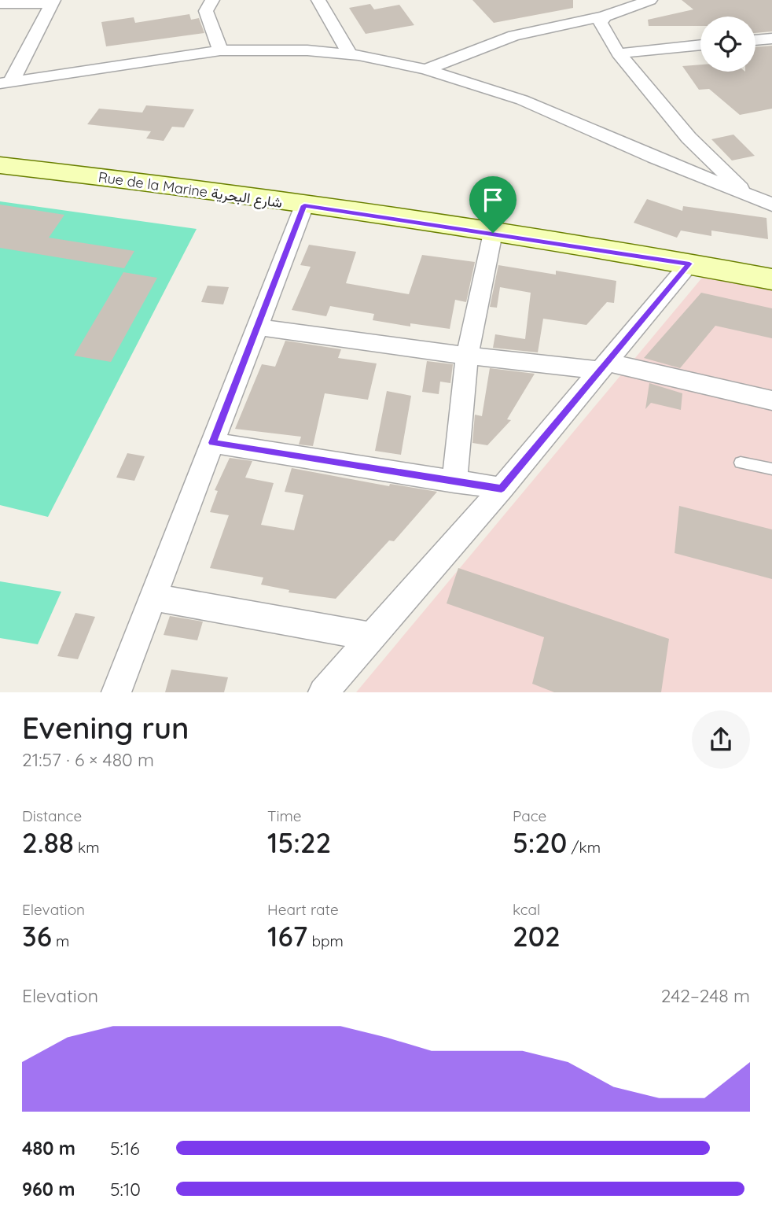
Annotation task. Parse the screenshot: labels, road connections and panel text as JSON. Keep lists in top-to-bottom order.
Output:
{
  "streets": {
    "street": ["Rue de la Marine شارع البحرية"]
  },
  "page": {
    "heading": ["Evening run", "21:57 · 6 × 480 m"],
    "stats": [
      ["Distance", "2.88 km"],
      ["Time", "15:22"],
      ["Pace", "5:20 /km"],
      ["Elevation", "36 m"],
      ["Heart rate", "167 bpm"],
      ["kcal", "202"]
    ],
    "chart": ["Elevation", "242–248 m"],
    "list": [
      {
        "name": "480 m",
        "note": "5:16"
      },
      {
        "name": "960 m",
        "note": "5:10"
      }
    ]
  }
}
